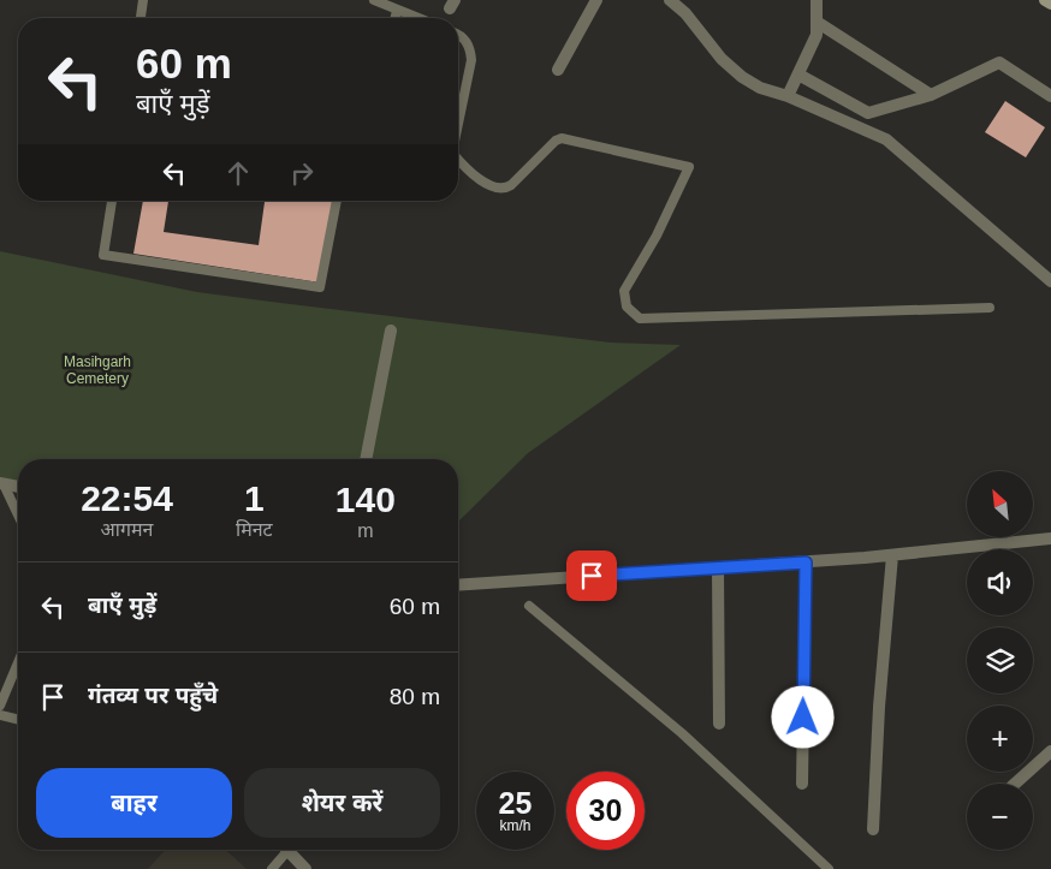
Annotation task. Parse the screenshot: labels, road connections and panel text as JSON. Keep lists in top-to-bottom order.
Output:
{
  "parks": ["Masihgarh Cemetery"],
  "north": "top left",
  "page": {
    "turn": ["60 m", "बाएँ मुड़ें"],
    "eta": [
      "22:54",
      "आगमन",
      "1",
      "मिनट",
      "140",
      "m"
    ],
    "map_buttons": ["+", "−"],
    "list": [
      {
        "name": "बाएँ मुड़ें",
        "value": "60 m"
      },
      {
        "name": "गंतव्य पर पहुँचे",
        "value": "80 m"
      }
    ],
    "buttons": ["बाहर", "शेयर करें"],
    "speed": "25 km/h",
    "limit": "30"
  }
}
